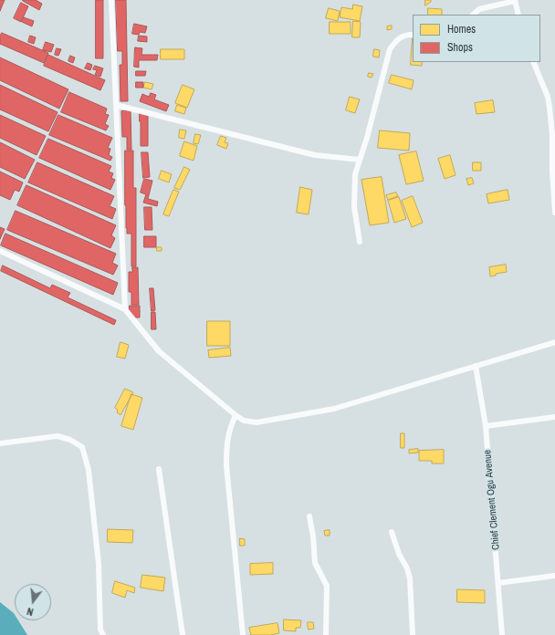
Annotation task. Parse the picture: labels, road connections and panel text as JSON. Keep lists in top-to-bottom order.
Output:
{
  "streets": {
    "street": ["Chief Clement Ogu Avenue"]
  },
  "legend": ["Homes", "Shops"],
  "north": "bottom"
}
